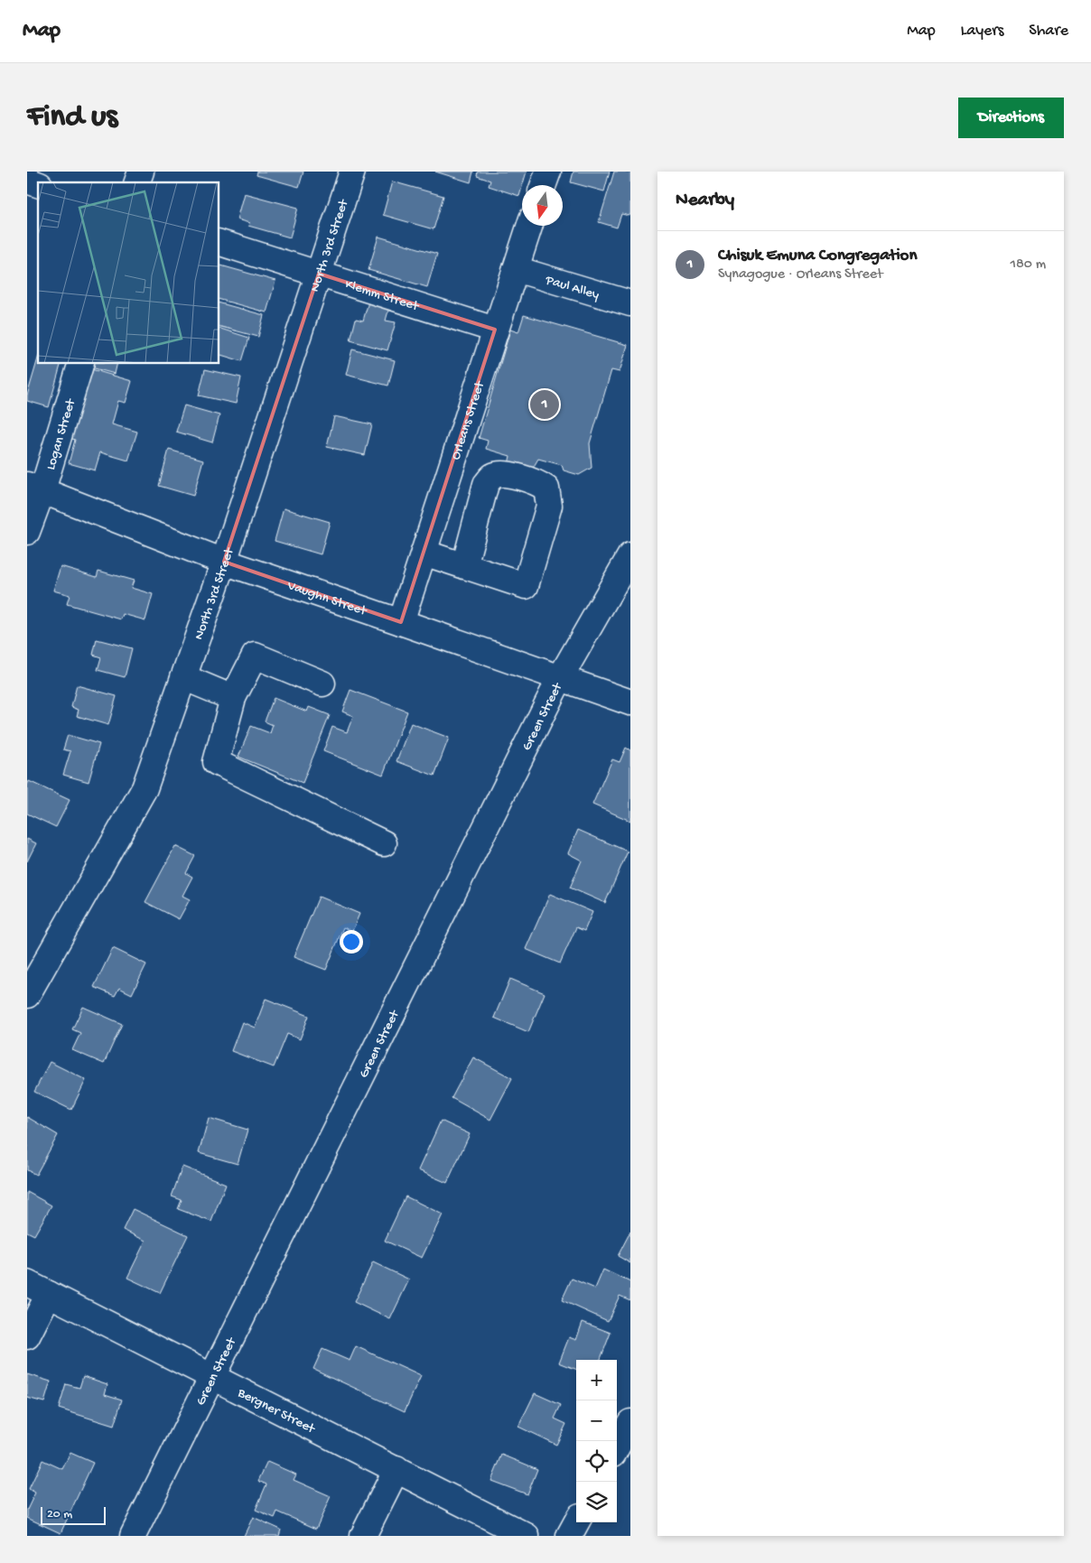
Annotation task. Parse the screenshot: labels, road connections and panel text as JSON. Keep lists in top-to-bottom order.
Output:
{
  "streets": {
    "street": [
      "North 3rd Street",
      "Paul Alley",
      "Klemm Street",
      "Orleans Street",
      "Logan Street",
      "Vaughn Street",
      "Green Street",
      "Bergner Street"
    ]
  },
  "crossings": [
    ["North 3rd Street", "Klemm Street"],
    ["North 3rd Street", "Vaughn Street"],
    ["Paul Alley", "Orleans Street"],
    ["Klemm Street", "Orleans Street"],
    ["Orleans Street", "Vaughn Street"],
    ["Logan Street", "Vaughn Street"],
    ["Vaughn Street", "Green Street"],
    ["Green Street", "Bergner Street"]
  ],
  "scale_bar": "20 m",
  "north": "bottom",
  "page": {
    "header": "Map",
    "nav": ["Map", "Layers", "Share"],
    "buttons": "Directions",
    "title": "Find us",
    "heading": "Nearby",
    "list": [
      {
        "mark": "1",
        "name": "Chisuk Emuna Congregation",
        "note": "Synagogue · Orleans Street",
        "value": "180 m"
      }
    ],
    "pins": "1",
    "map_buttons": ["+", "−"],
    "scale": "20 m"
  }
}
